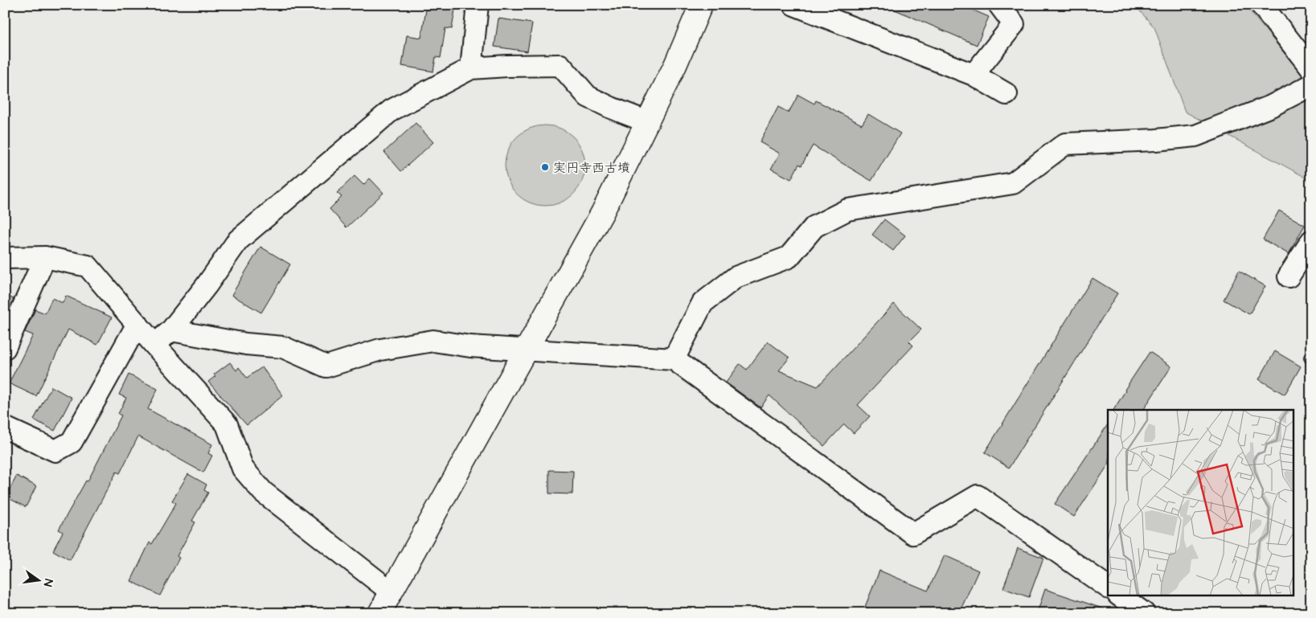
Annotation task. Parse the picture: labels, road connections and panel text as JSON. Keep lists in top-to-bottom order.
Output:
{
  "places": ["実円寺西古墳"],
  "north": "right"
}
